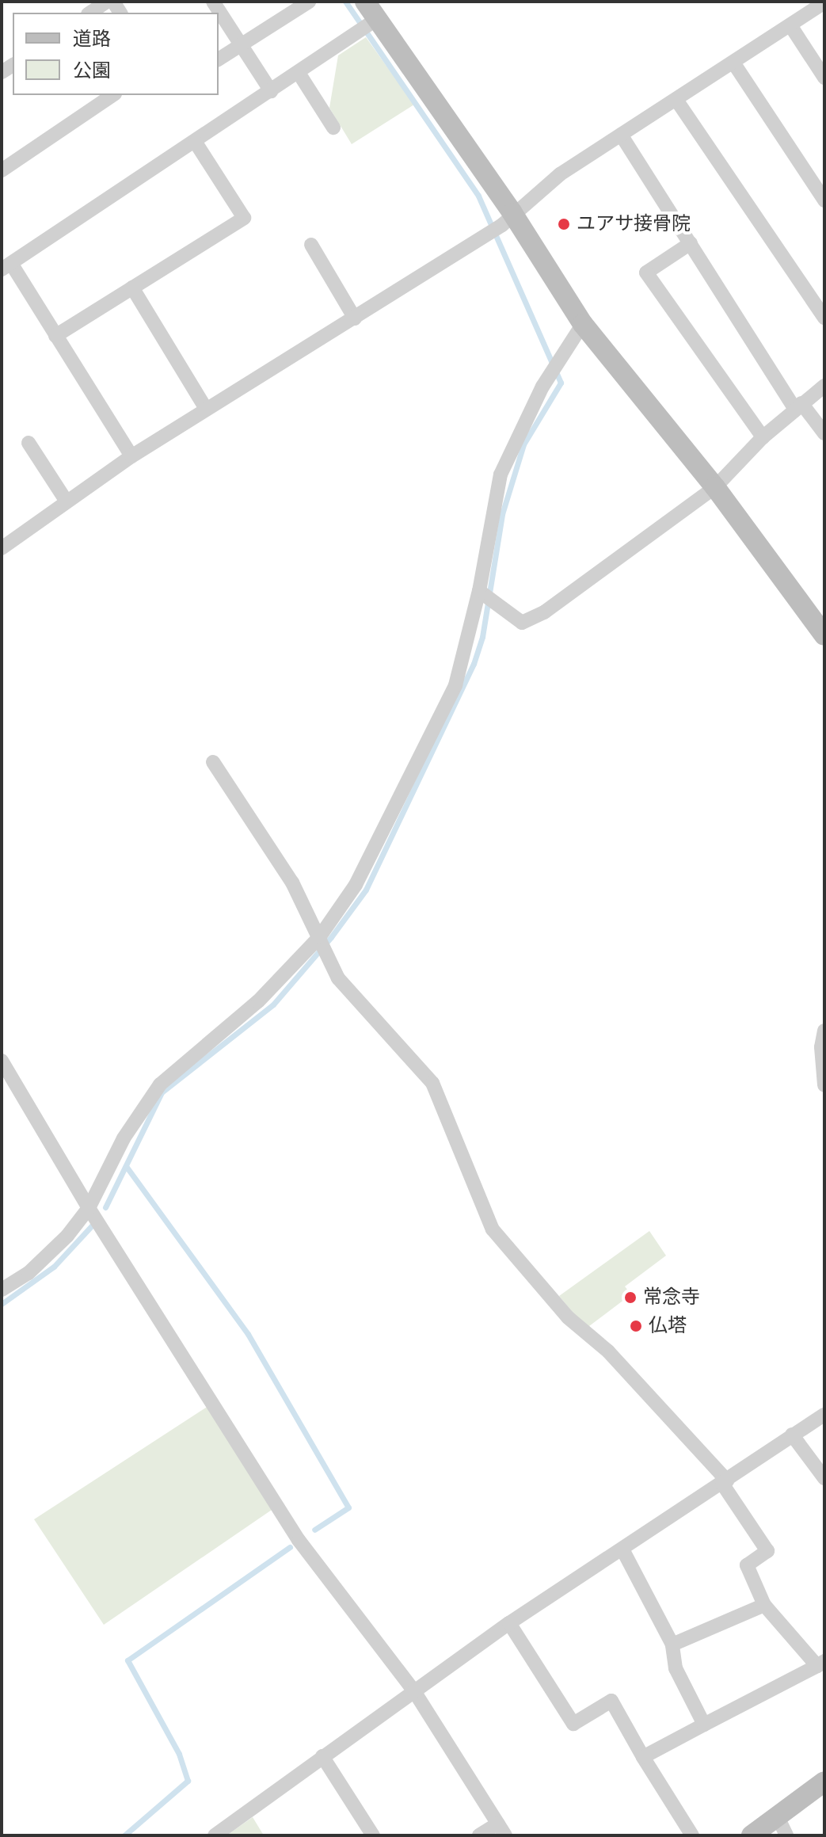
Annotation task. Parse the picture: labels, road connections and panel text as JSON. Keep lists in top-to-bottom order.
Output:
{
  "places": ["ユアサ接骨院", "常念寺", "仏塔"],
  "legend": ["道路", "公園"]
}
